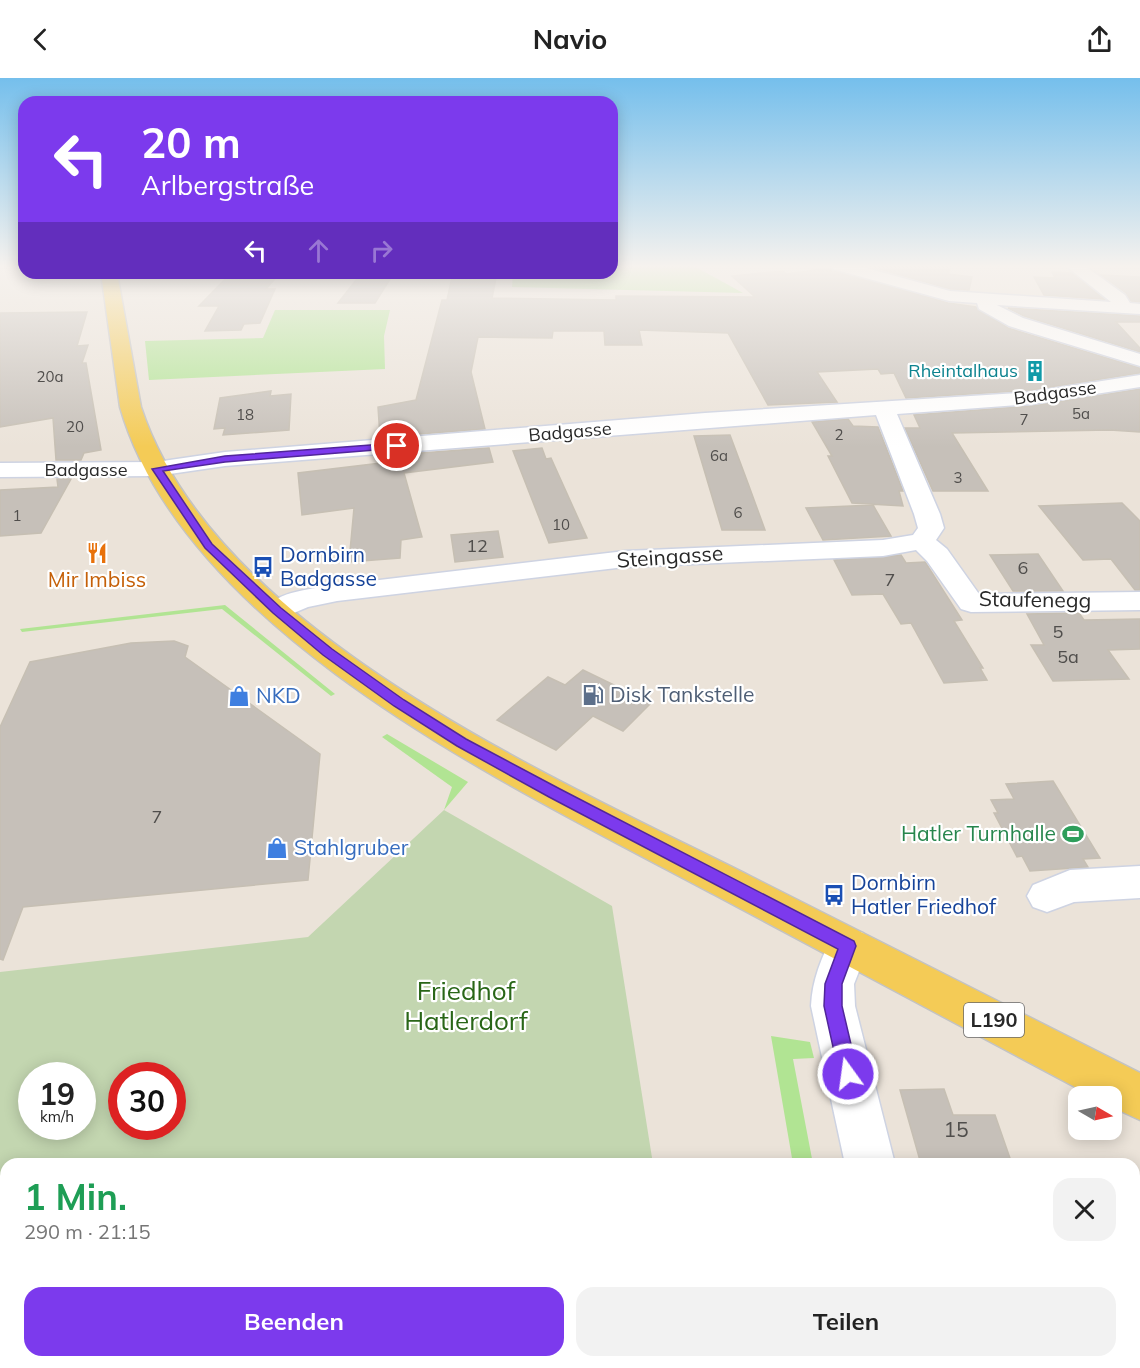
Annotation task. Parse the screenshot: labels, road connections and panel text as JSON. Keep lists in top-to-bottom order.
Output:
{
  "streets": {
    "main road": ["L190"],
    "street": ["Badgasse", "Steingasse", "Staufenegg"]
  },
  "crossings": [
    ["Badgasse", "L190"],
    ["Steingasse", "Staufenegg"],
    ["Steingasse", "L190"]
  ],
  "parks": ["Friedhof Hatlerdorf"],
  "places": {
    "building": ["Rheintalhaus"],
    "restaurant": ["Mir Imbiss"],
    "bus stop": ["Dornbirn Badgasse", "Dornbirn Hatler Friedhof"],
    "fuel station": ["Disk Tankstelle"],
    "shop": ["NKD", "Stahlgruber"],
    "sports": ["Hatler Turnhalle"]
  },
  "house_numbers": [
    "20a",
    "5a",
    "18",
    "7",
    "20",
    "2",
    "6a",
    "3",
    "6",
    "1",
    "10",
    "12",
    "6",
    "7",
    "5",
    "5a",
    "7",
    "15"
  ],
  "north": "right",
  "page": {
    "header": "Navio",
    "turn": ["20 m", "Arlbergstraße"],
    "speed": "19 km/h",
    "limit": "30",
    "heading": ["1 Min.", "290 m · 21:15"],
    "buttons": ["Beenden", "Teilen"]
  }
}
